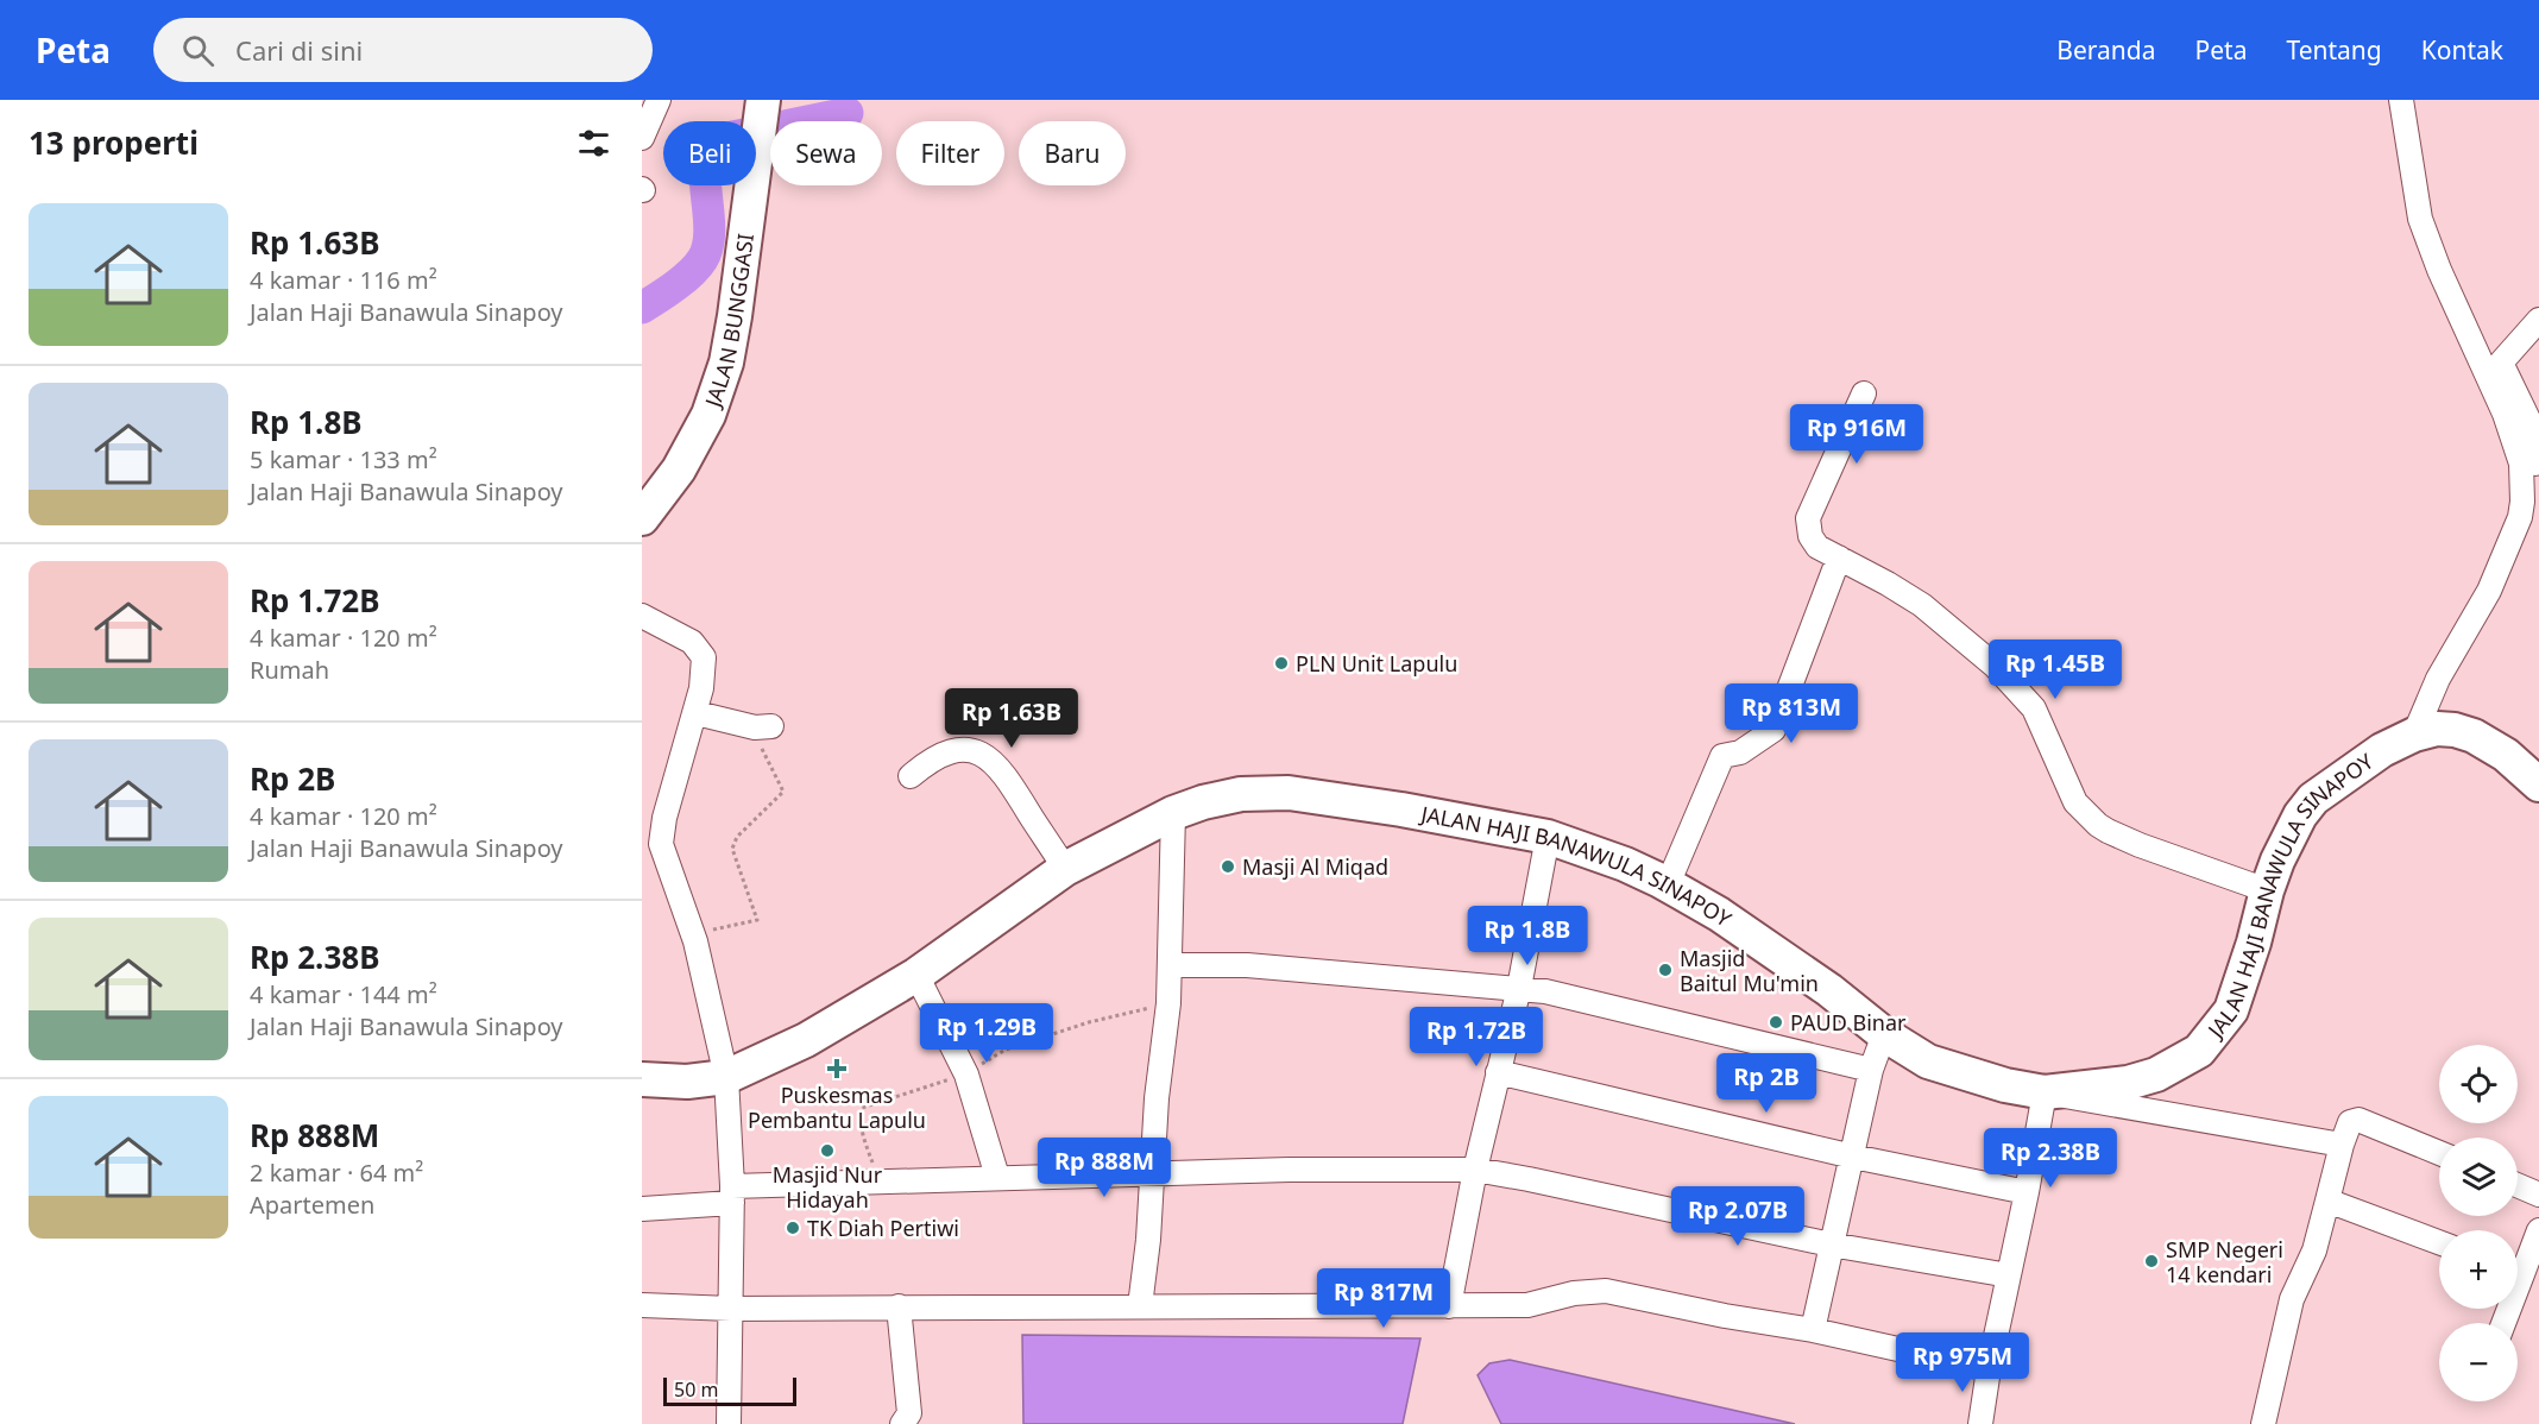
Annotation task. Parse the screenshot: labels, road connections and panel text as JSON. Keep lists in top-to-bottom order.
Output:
{
  "streets": {
    "highway": ["JALAN BUNGGASI", "JALAN HAJI BANAWULA SINAPOY"]
  },
  "places": {
    "other": [
      "PLN Unit Lapulu",
      "Masji Al Miqad",
      "Masjid Baitul Mu'min",
      "PAUD Binar",
      "Masjid Nur Hidayah",
      "TK Diah Pertiwi",
      "SMP Negeri 14 kendari"
    ],
    "health": ["Puskesmas Pembantu Lapulu"]
  },
  "scale_bar": "50 m",
  "page": {
    "header": "Peta",
    "search": "Cari di sini",
    "nav": [
      "Beranda",
      "Peta",
      "Tentang",
      "Kontak"
    ],
    "heading": "13 properti",
    "chip": [
      "Beli",
      "Sewa",
      "Filter",
      "Baru"
    ],
    "list": [
      {
        "name": "Rp 1.63B",
        "note": "4 kamar · 116 m² · Jalan Haji Banawula Sinapoy"
      },
      {
        "name": "Rp 1.8B",
        "note": "5 kamar · 133 m² · Jalan Haji Banawula Sinapoy"
      },
      {
        "name": "Rp 1.72B",
        "note": "4 kamar · 120 m² · Rumah"
      },
      {
        "name": "Rp 2B",
        "note": "4 kamar · 120 m² · Jalan Haji Banawula Sinapoy"
      },
      {
        "name": "Rp 2.38B",
        "note": "4 kamar · 144 m² · Jalan Haji Banawula Sinapoy"
      },
      {
        "name": "Rp 888M",
        "note": "2 kamar · 64 m² · Apartemen"
      }
    ],
    "price": [
      "Rp 916M",
      "Rp 1.45B",
      "Rp 813M",
      "Rp 1.63B",
      "Rp 1.8B",
      "Rp 1.29B",
      "Rp 1.72B",
      "Rp 2B",
      "Rp 2.38B",
      "Rp 888M",
      "Rp 2.07B",
      "Rp 817M",
      "Rp 975M"
    ],
    "map_buttons": ["+", "−"],
    "scale": "50 m"
  }
}
